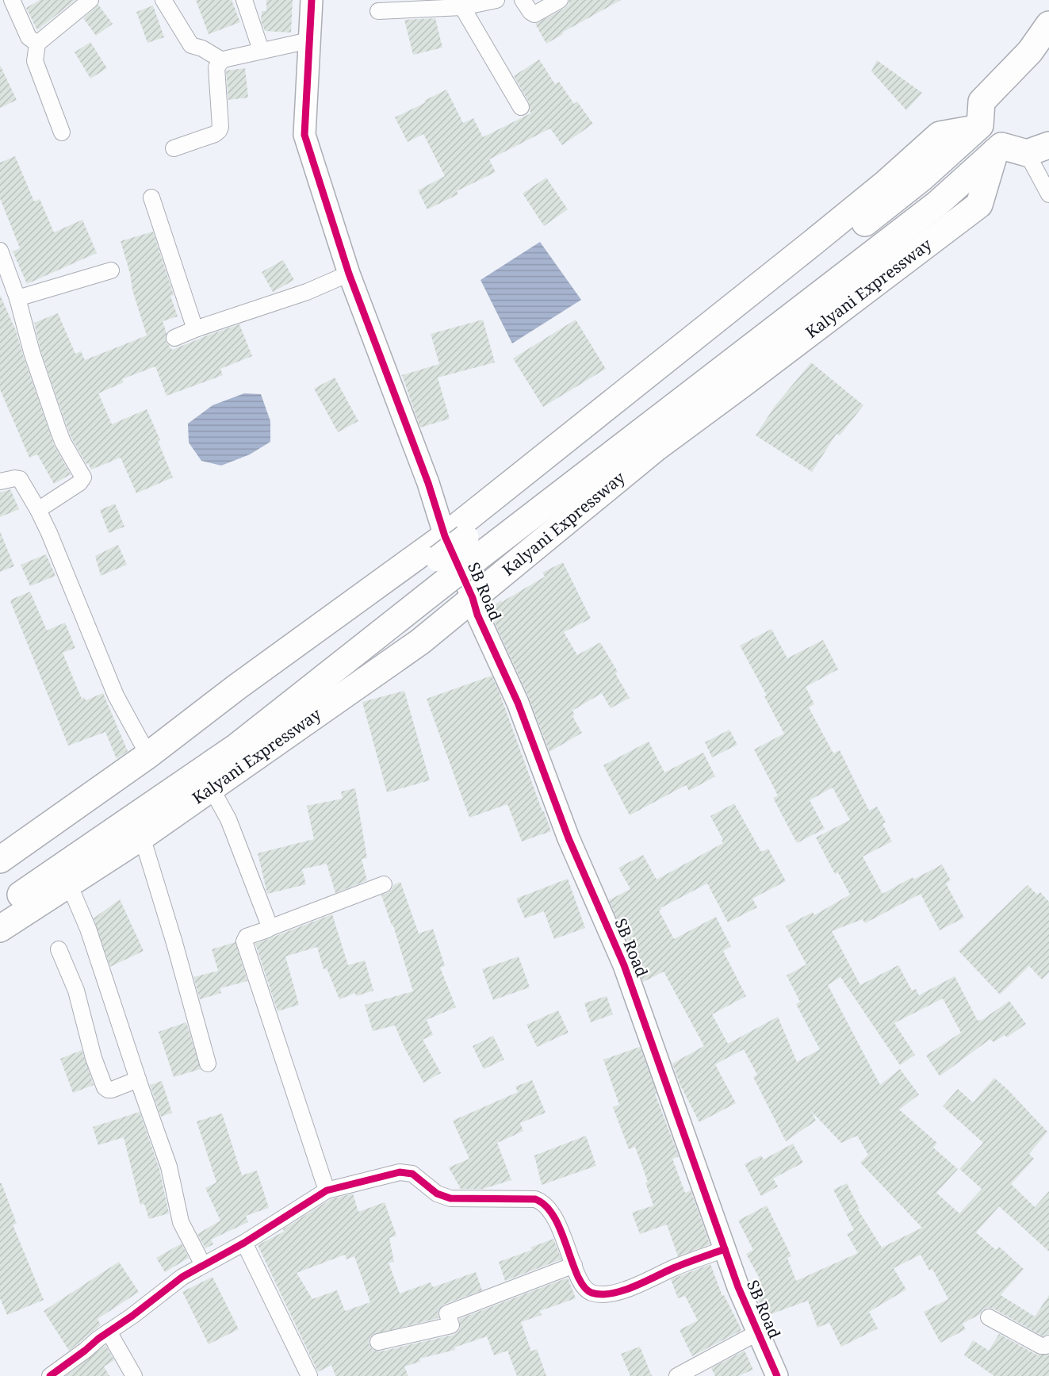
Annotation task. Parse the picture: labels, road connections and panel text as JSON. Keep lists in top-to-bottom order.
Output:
{
  "streets": {
    "highway": ["Kalyani Expressway"],
    "street": ["SB Road"]
  },
  "crossings": [
    ["Kalyani Expressway", "SB Road"]
  ]
}
